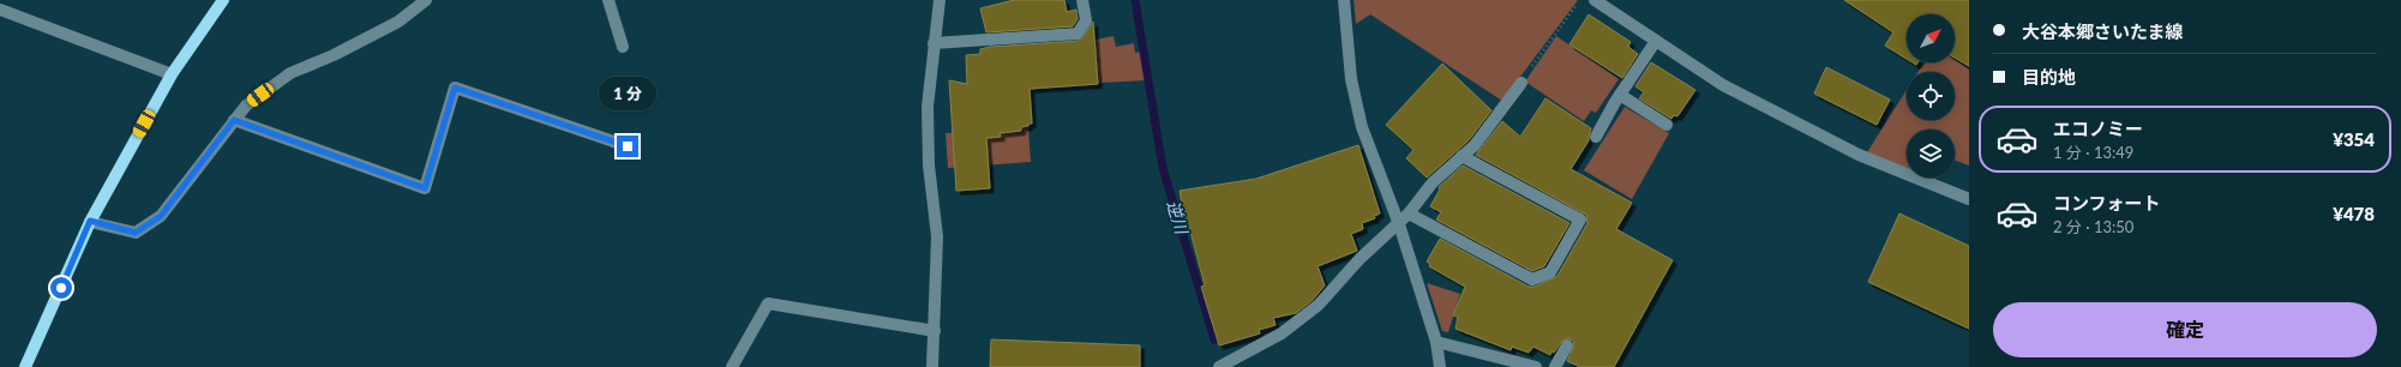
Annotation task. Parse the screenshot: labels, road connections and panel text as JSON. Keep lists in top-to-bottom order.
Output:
{
  "water": ["逆川"],
  "north": "top right",
  "page": {
    "banner": ["大谷本郷さいたま線", "目的地"],
    "bubble": "1 分",
    "list": [
      {
        "name": "エコノミー",
        "note": "1 分 · 13:49",
        "value": "¥354"
      },
      {
        "name": "コンフォート",
        "note": "2 分 · 13:50",
        "value": "¥478"
      }
    ],
    "buttons": "確定"
  }
}
